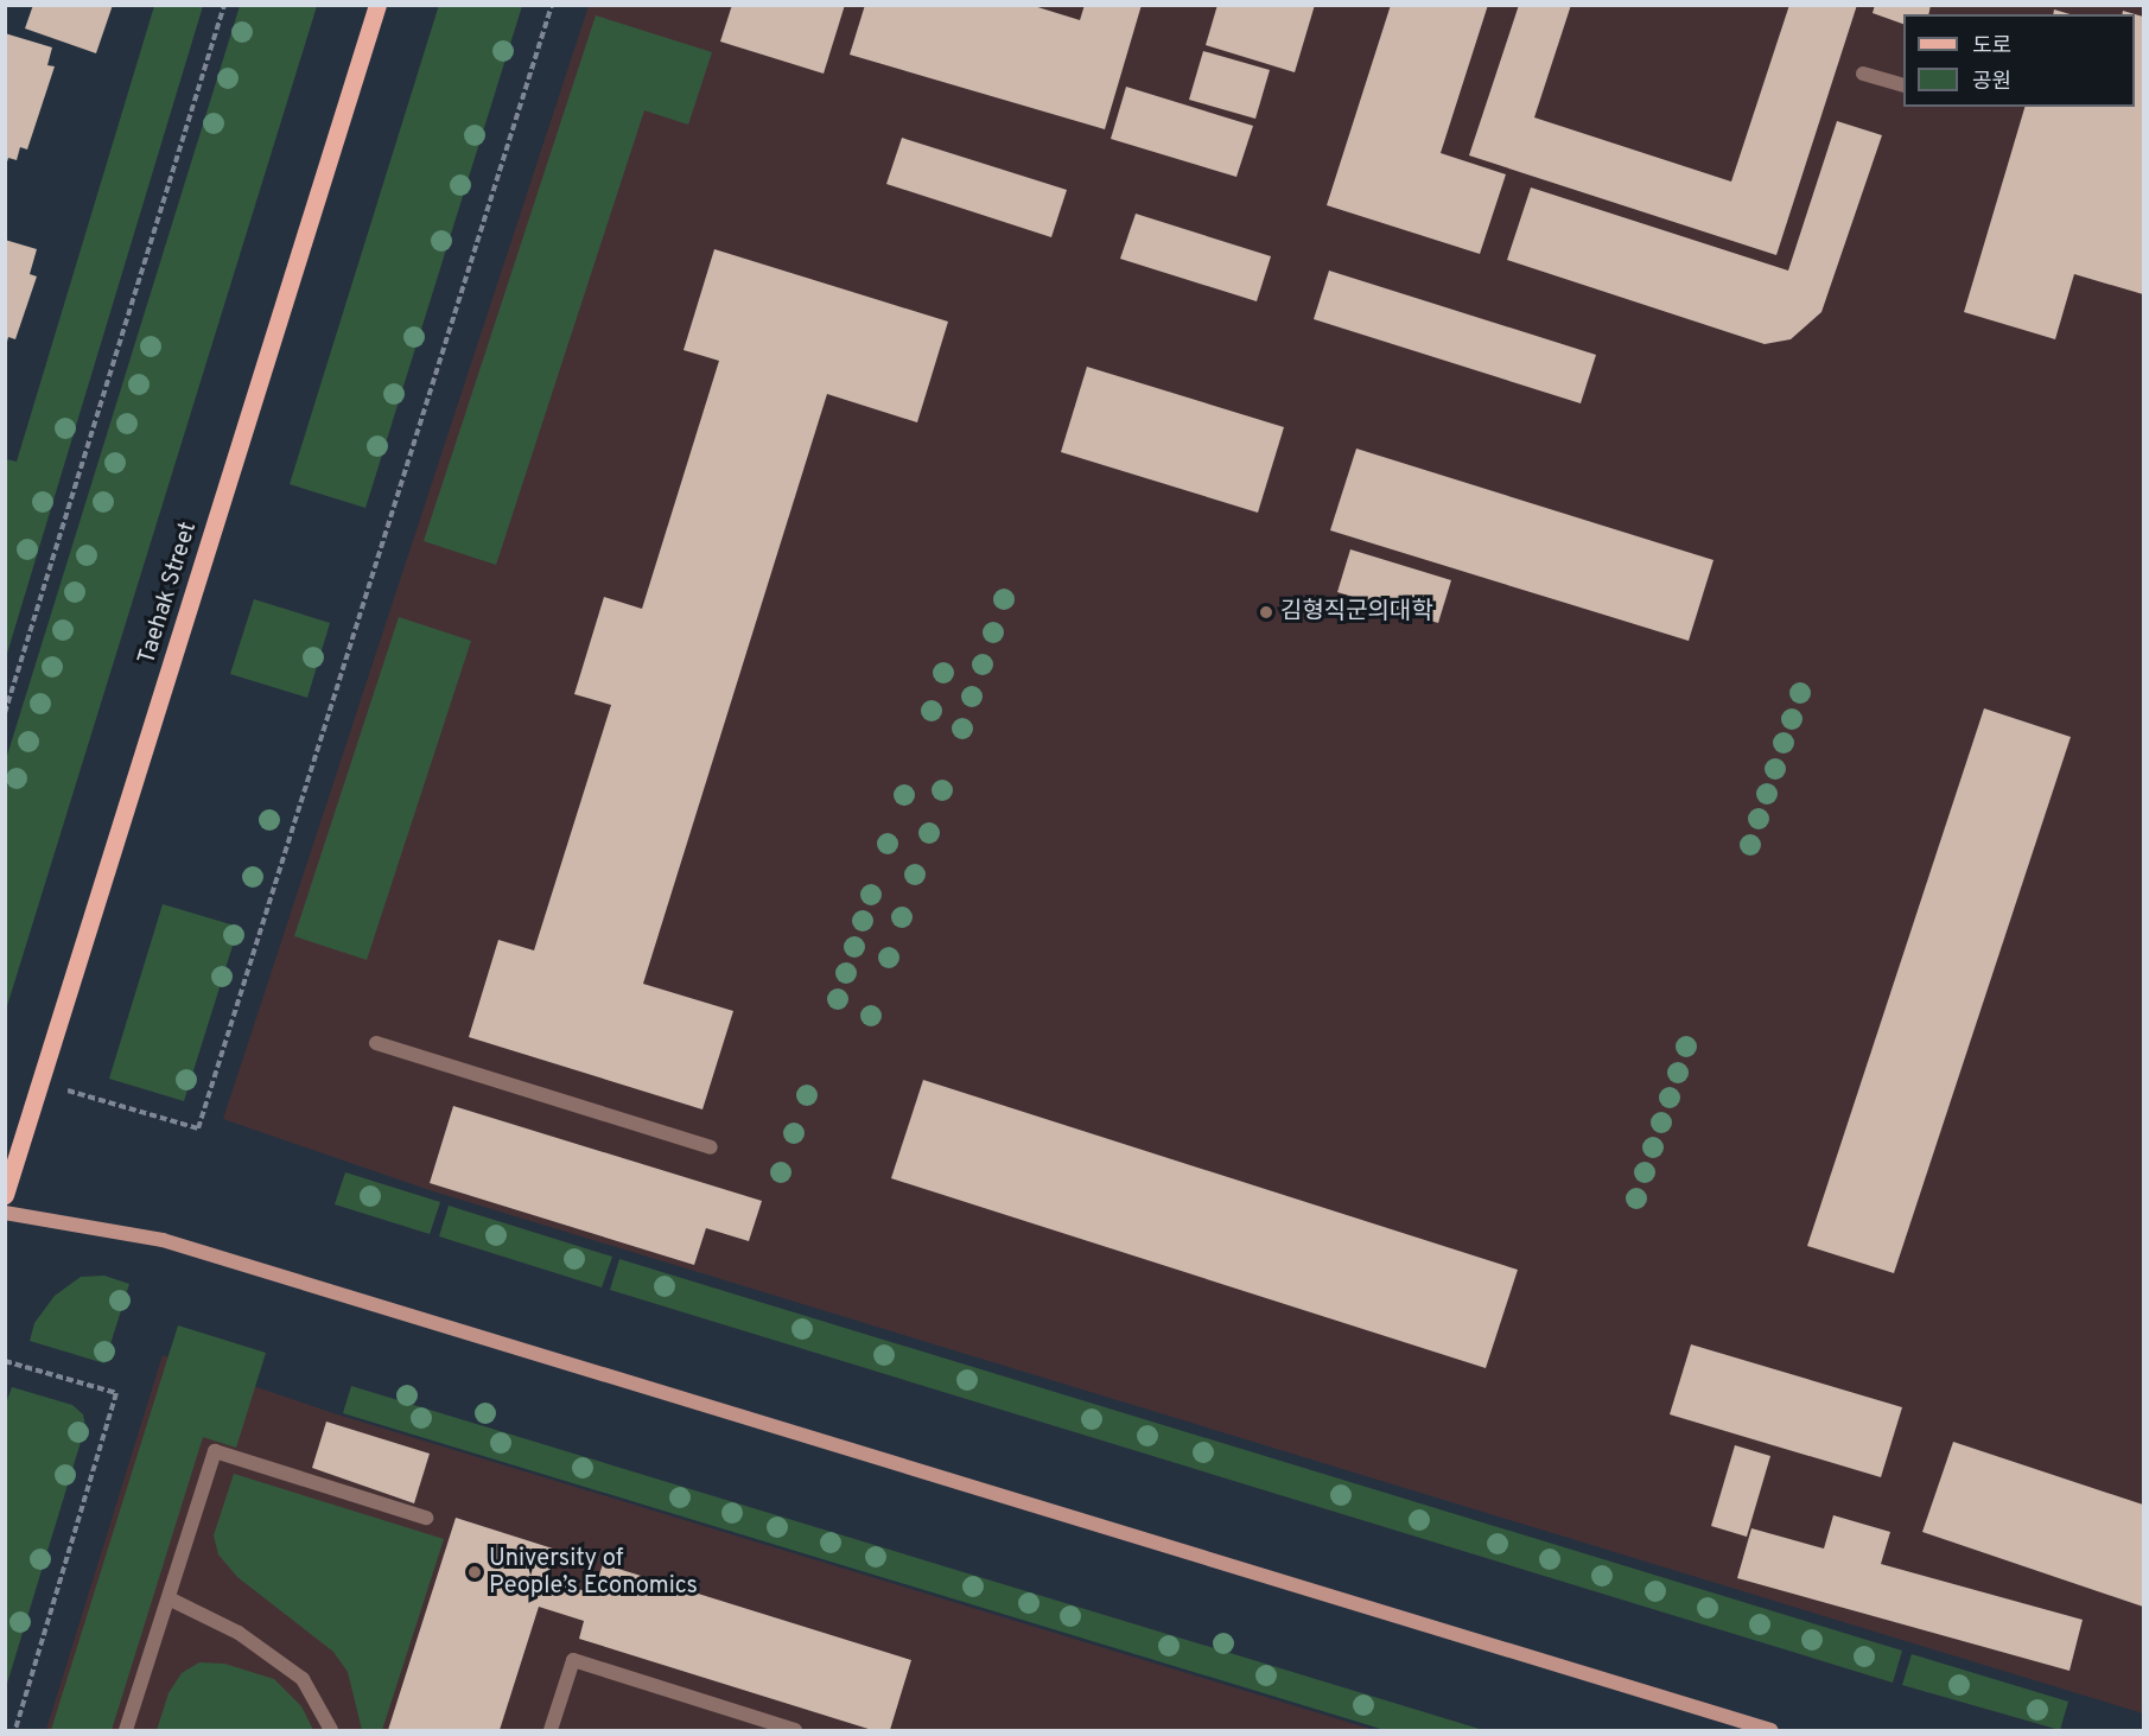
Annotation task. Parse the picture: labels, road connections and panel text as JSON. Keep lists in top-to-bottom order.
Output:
{
  "streets": {
    "main road": ["Taehak Street"]
  },
  "places": ["김형직군의대학", "University of People’s Economics"],
  "legend": ["도로", "공원"]
}
